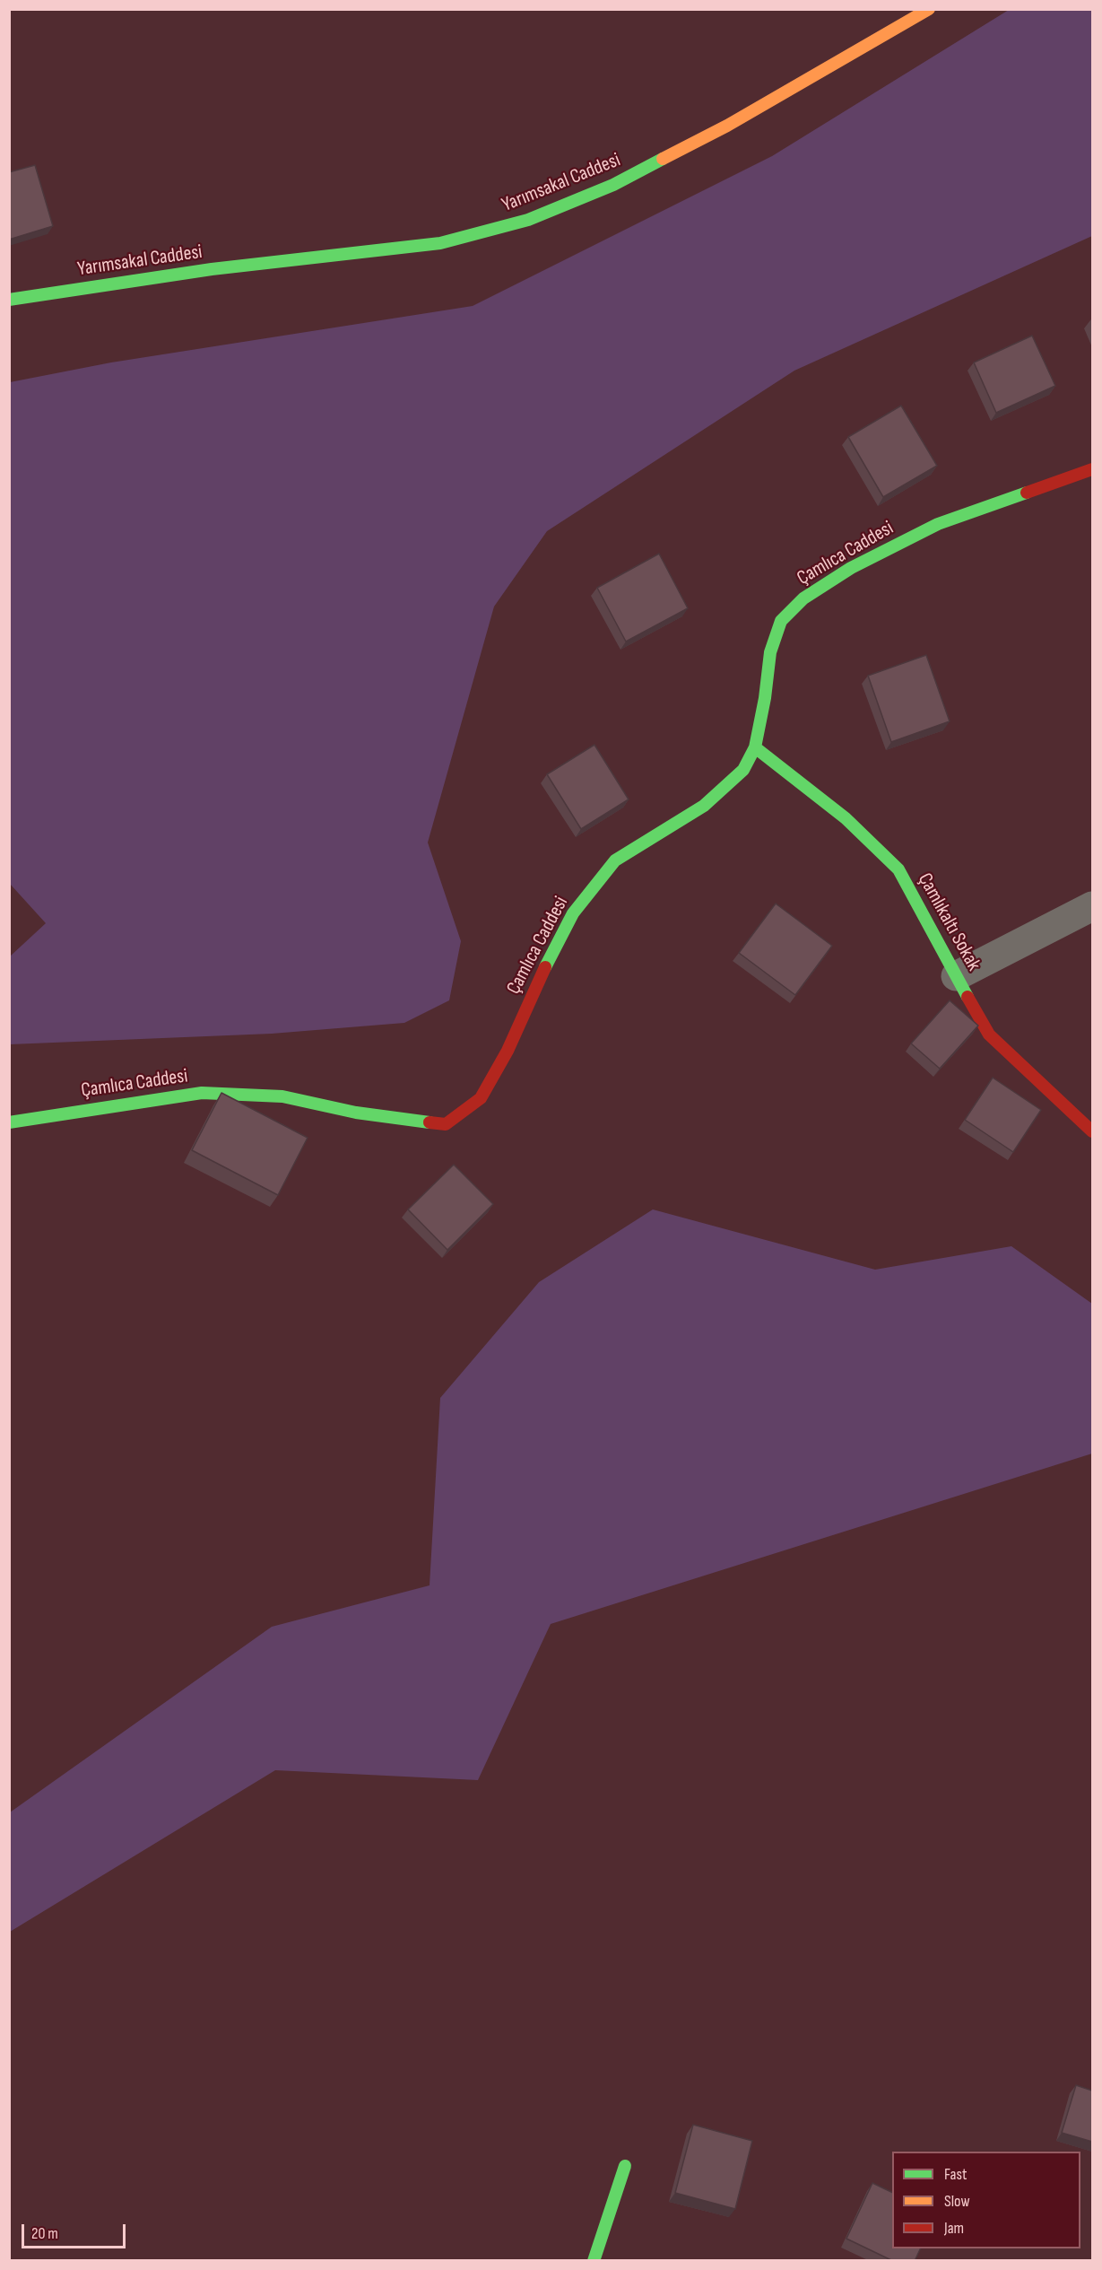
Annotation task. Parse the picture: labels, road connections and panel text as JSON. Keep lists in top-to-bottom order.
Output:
{
  "streets": {
    "street": ["Yarımsakal Caddesi", "Çamlıca Caddesi", "Çamlıkaltı Sokak"]
  },
  "crossings": [
    ["Çamlıca Caddesi", "Çamlıkaltı Sokak"]
  ],
  "legend": ["Fast", "Slow", "Jam"],
  "scale_bar": "20 m"
}
